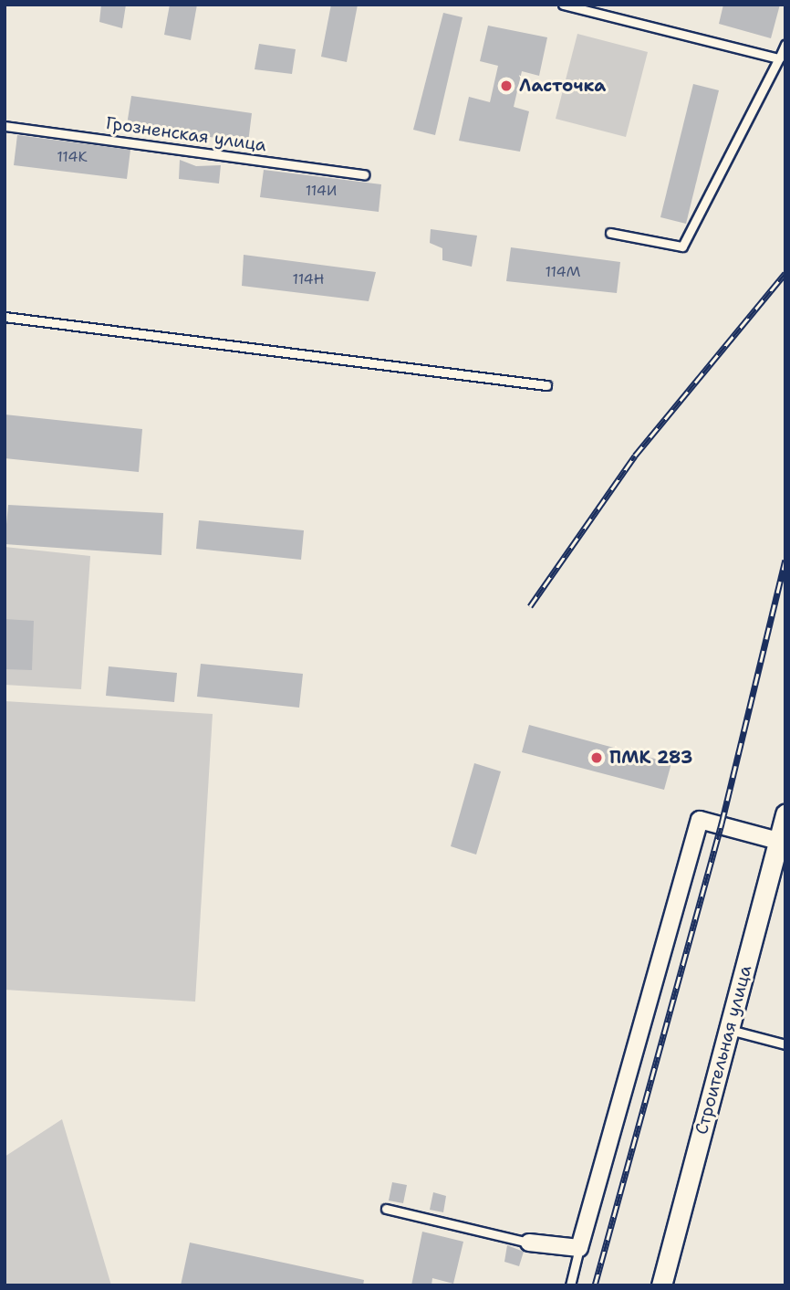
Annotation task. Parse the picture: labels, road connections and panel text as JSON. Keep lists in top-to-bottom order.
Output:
{
  "streets": {
    "street": ["Строительная улица"],
    "lane": ["Грозненская улица"]
  },
  "places": ["Ласточка", "ПМК 283"],
  "house_numbers": [
    "114К",
    "114И",
    "114М",
    "114Н"
  ]
}
